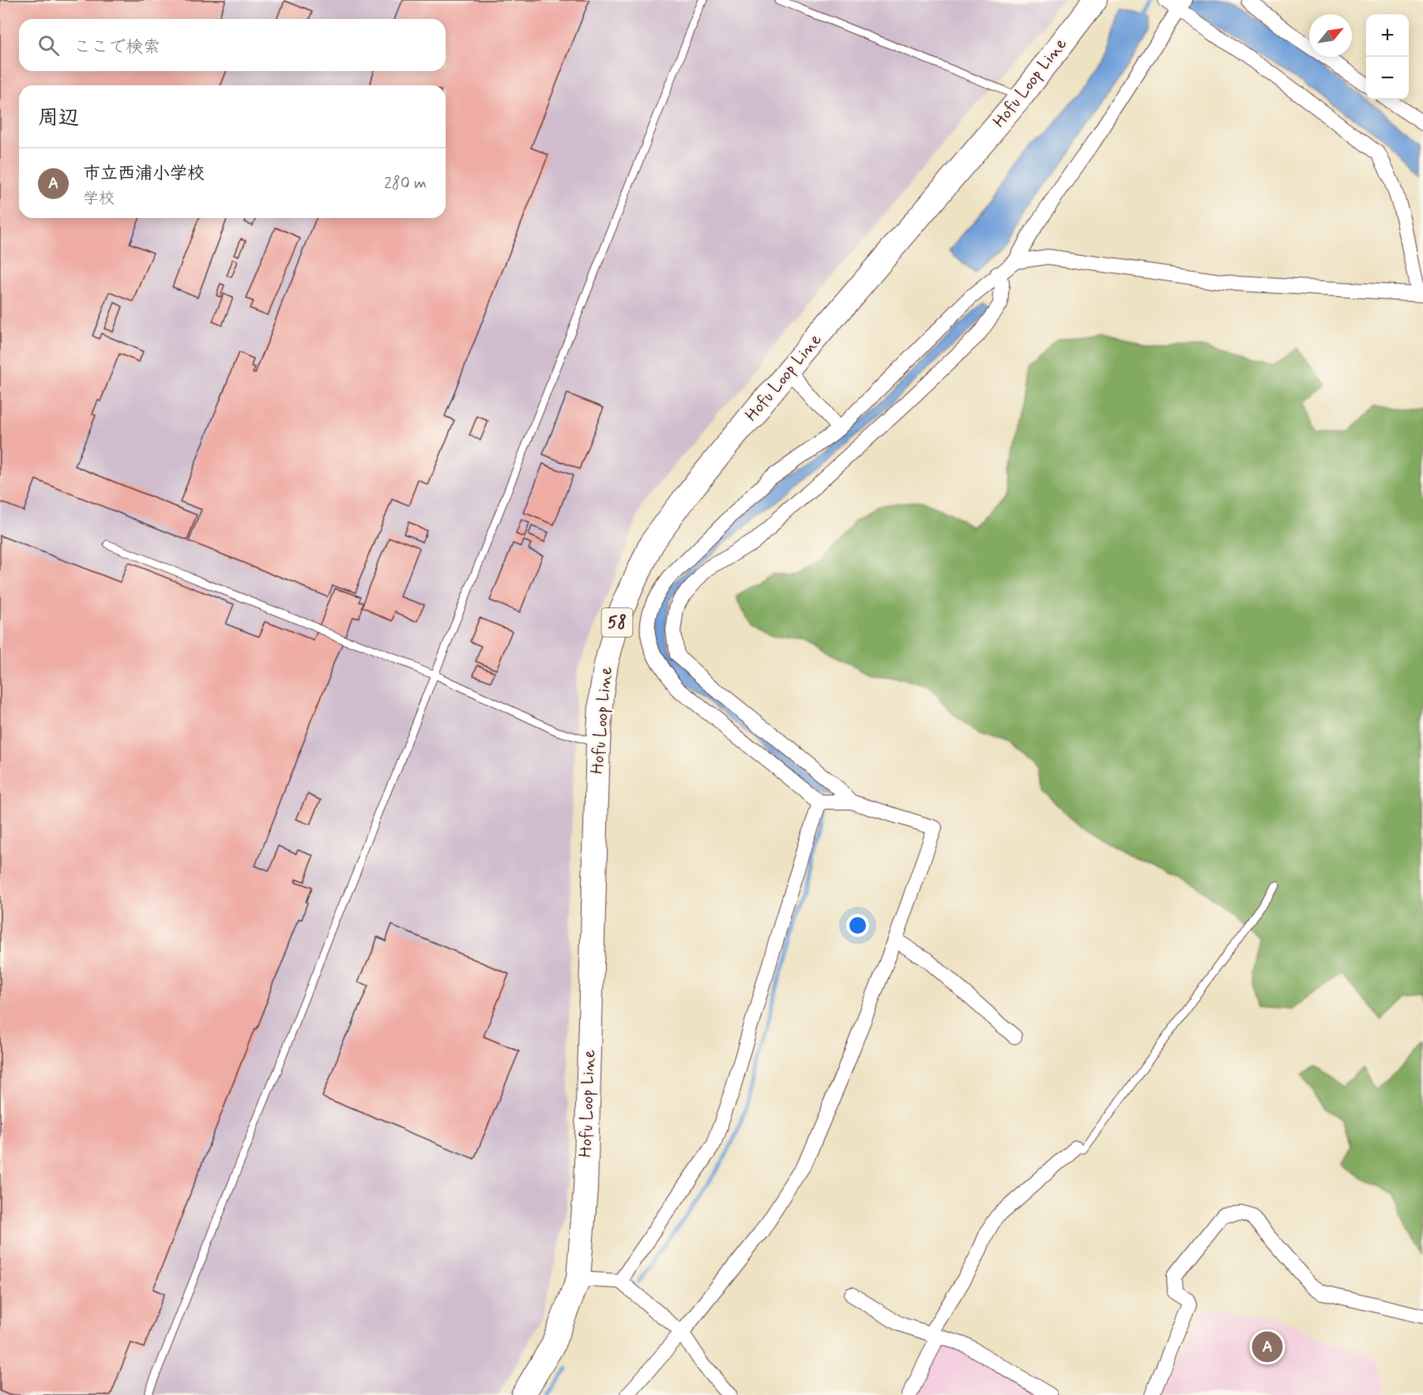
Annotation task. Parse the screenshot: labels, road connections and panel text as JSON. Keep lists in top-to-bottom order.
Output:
{
  "streets": {
    "main road": ["Hofu Loop Line", "58"]
  },
  "north": "top right",
  "page": {
    "map_buttons": ["+", "−"],
    "search": "ここで検索",
    "heading": "周辺",
    "list": [
      {
        "mark": "A",
        "name": "市立西浦小学校",
        "note": "学校",
        "value": "280 m"
      }
    ],
    "pins": "A"
  }
}
